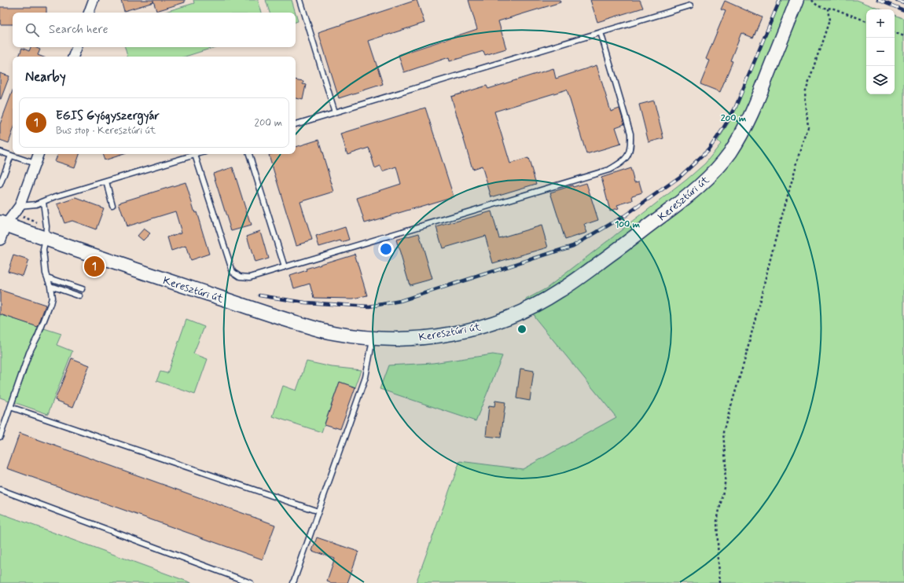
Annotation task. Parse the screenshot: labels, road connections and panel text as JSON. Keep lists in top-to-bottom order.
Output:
{
  "streets": {
    "main road": ["Keresztúri út"]
  },
  "page": {
    "map_buttons": ["+", "−"],
    "search": "Search here",
    "heading": "Nearby",
    "list": [
      {
        "mark": "1",
        "name": "EGIS Gyógyszergyár",
        "note": "Bus stop · Keresztúri út",
        "value": "200 m"
      }
    ],
    "pins": "1"
  },
  "rings": ["200 m", "100 m"]
}
